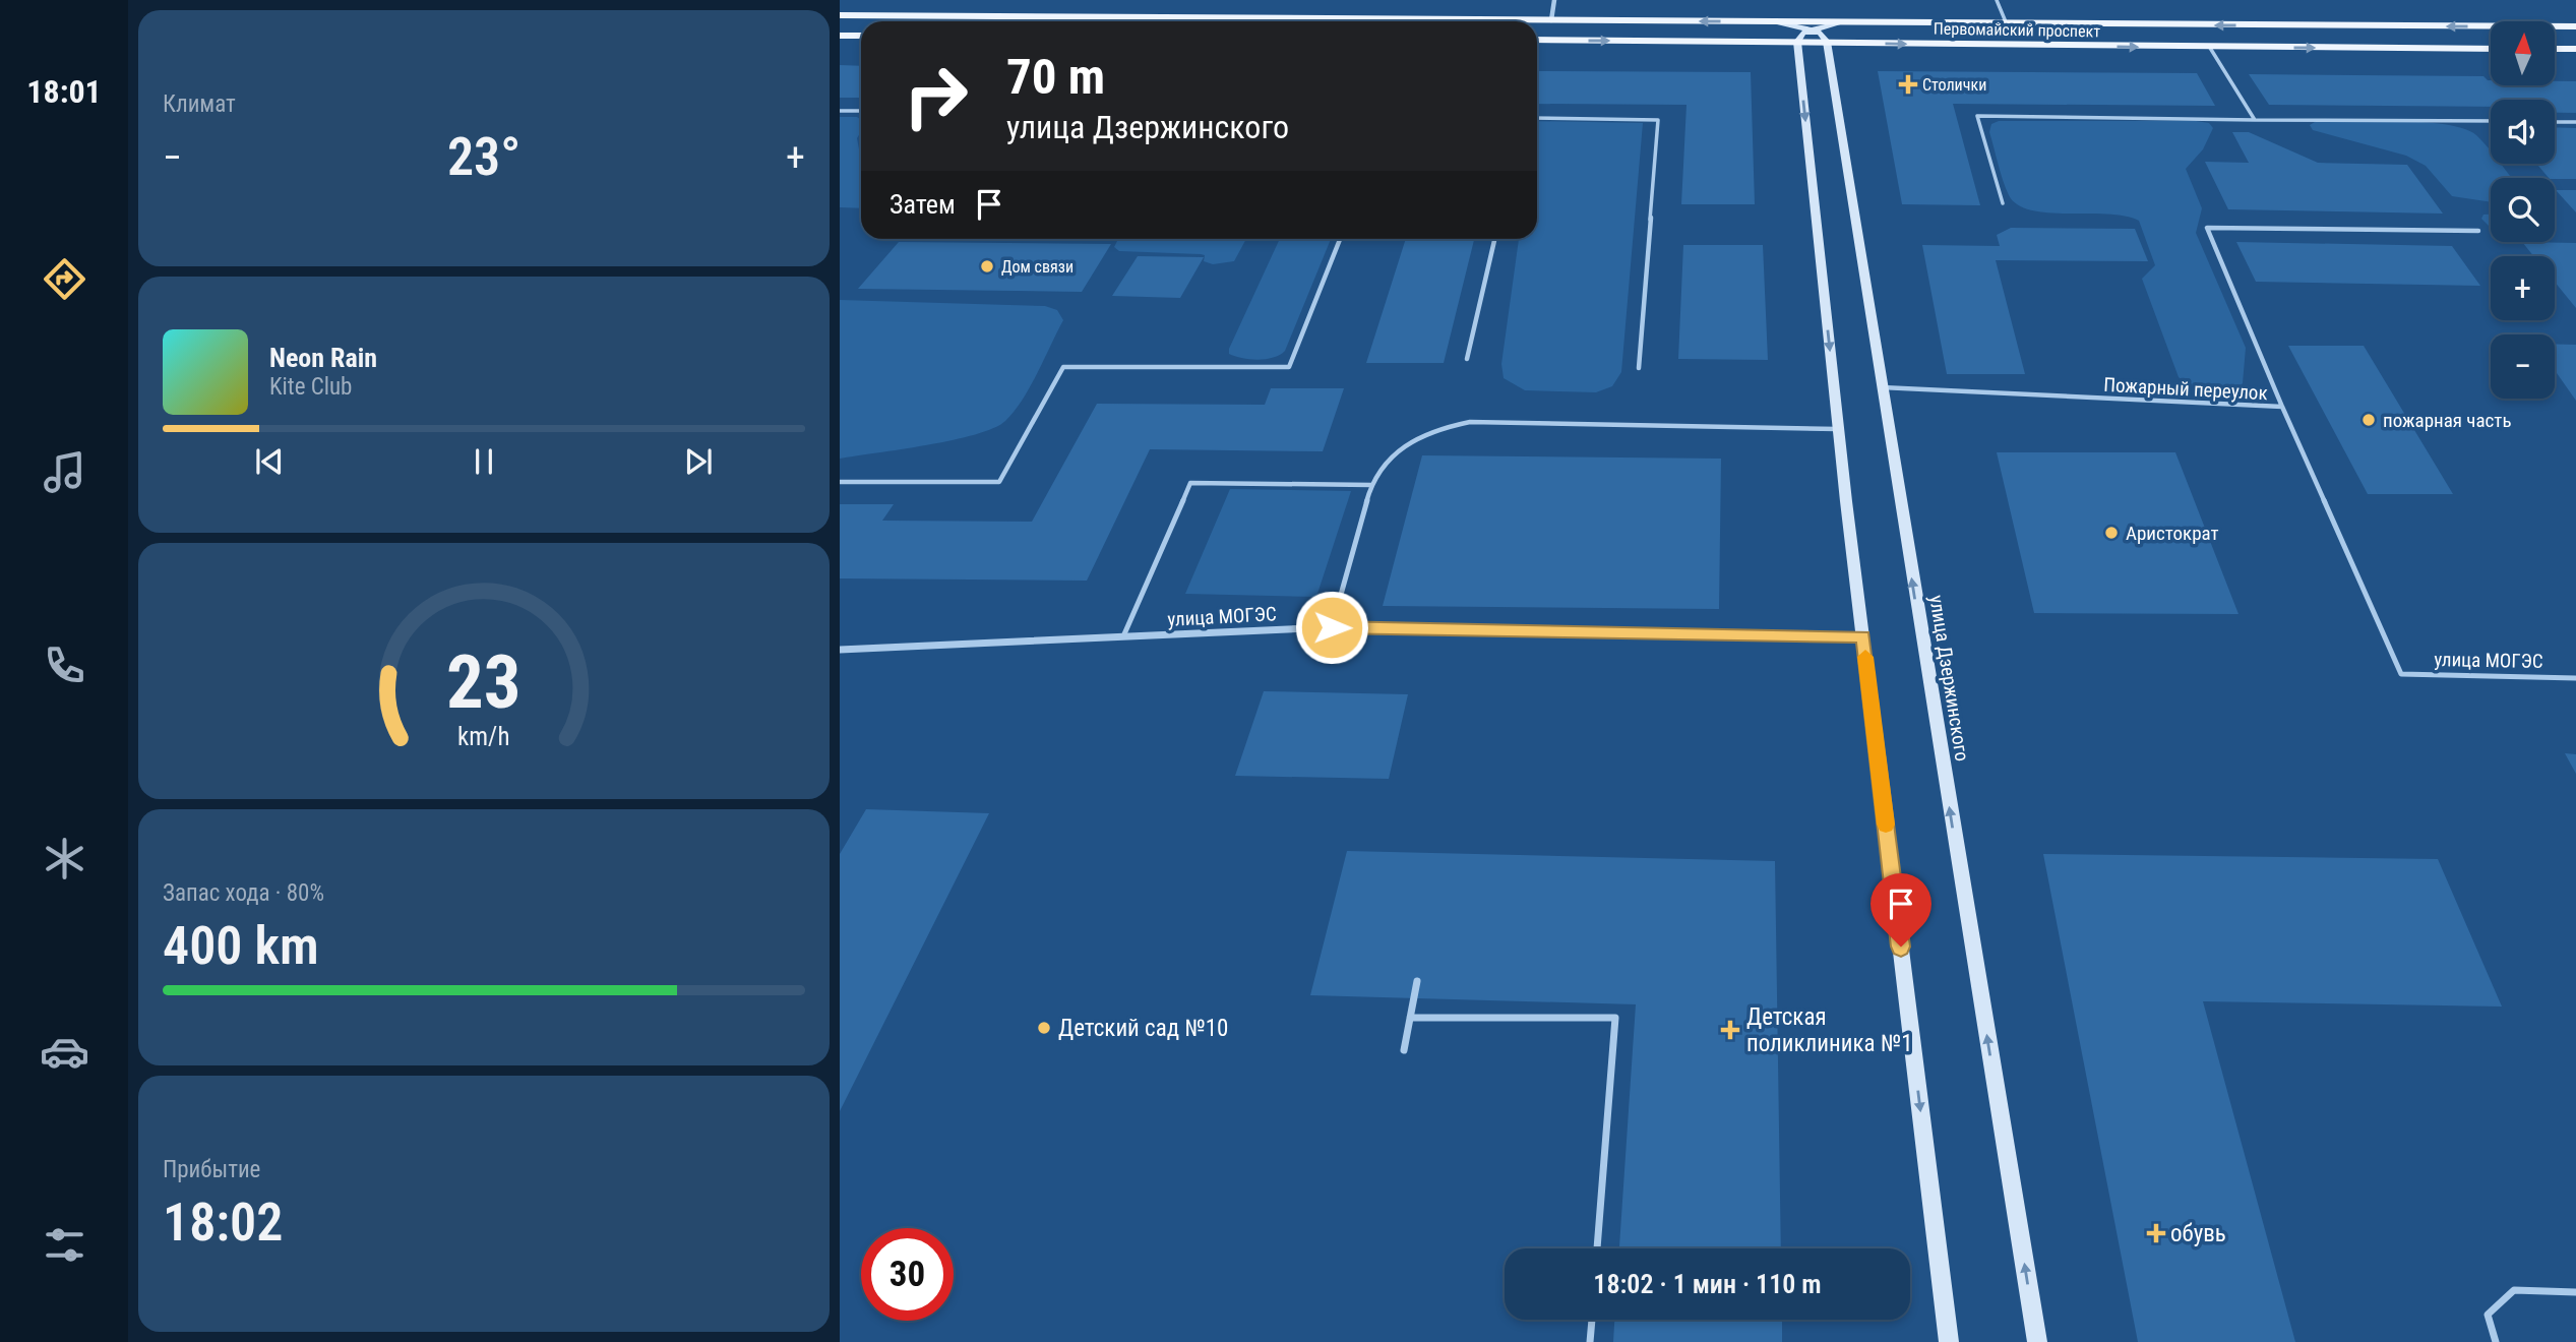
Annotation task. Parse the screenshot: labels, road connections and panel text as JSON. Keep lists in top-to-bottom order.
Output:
{
  "streets": {
    "main road": ["Первомайский проспект", "улица Дзержинского"],
    "street": ["улица МОГЭС"],
    "lane": ["Пожарный переулок"]
  },
  "crossings": [
    ["Первомайский проспект", "улица Дзержинского"],
    ["Пожарный переулок", "улица МОГЭС"],
    ["Пожарный переулок", "улица Дзержинского"]
  ],
  "places": {
    "health": ["Столички", "Детская поликлиника №1", "обувь"],
    "other": [
      "Дом связи",
      "пожарная часть",
      "Аристократ",
      "Детский сад №10"
    ]
  },
  "north": "top",
  "page": {
    "tabs": "18:01",
    "tile": [
      "Климат",
      ["Запас хода · 80%", "400 km"],
      ["Прибытие", "18:02"]
    ],
    "map_buttons": ["+", "−"],
    "turn": ["70 m", "улица Дзержинского"],
    "heat": ["−", "23°", "+"],
    "then": "Затем",
    "song": ["Neon Rain", "Kite Club"],
    "limit": "30",
    "trip": "18:02 · 1 мин · 110 m",
    "gauge": ["23", "km/h"]
  }
}
